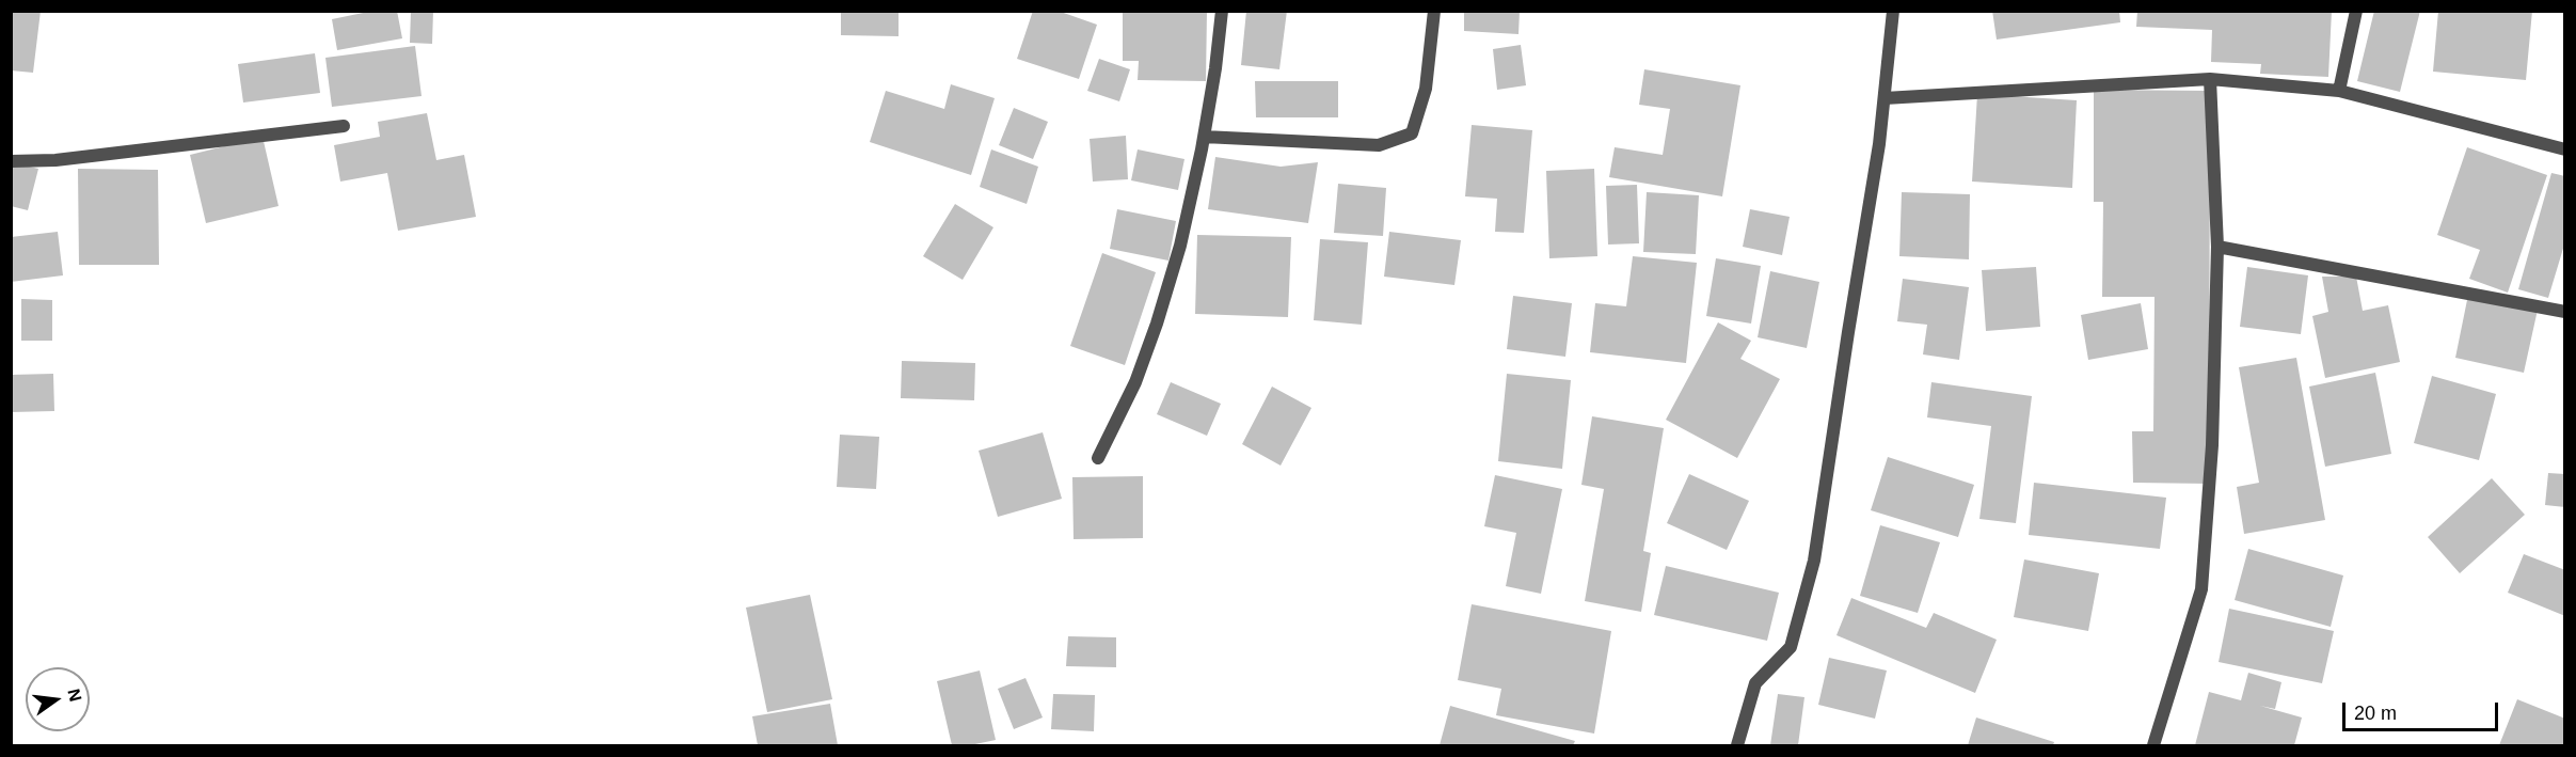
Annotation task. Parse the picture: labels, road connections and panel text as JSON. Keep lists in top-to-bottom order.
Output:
{
  "scale_bar": "20 m",
  "north": "right"
}
